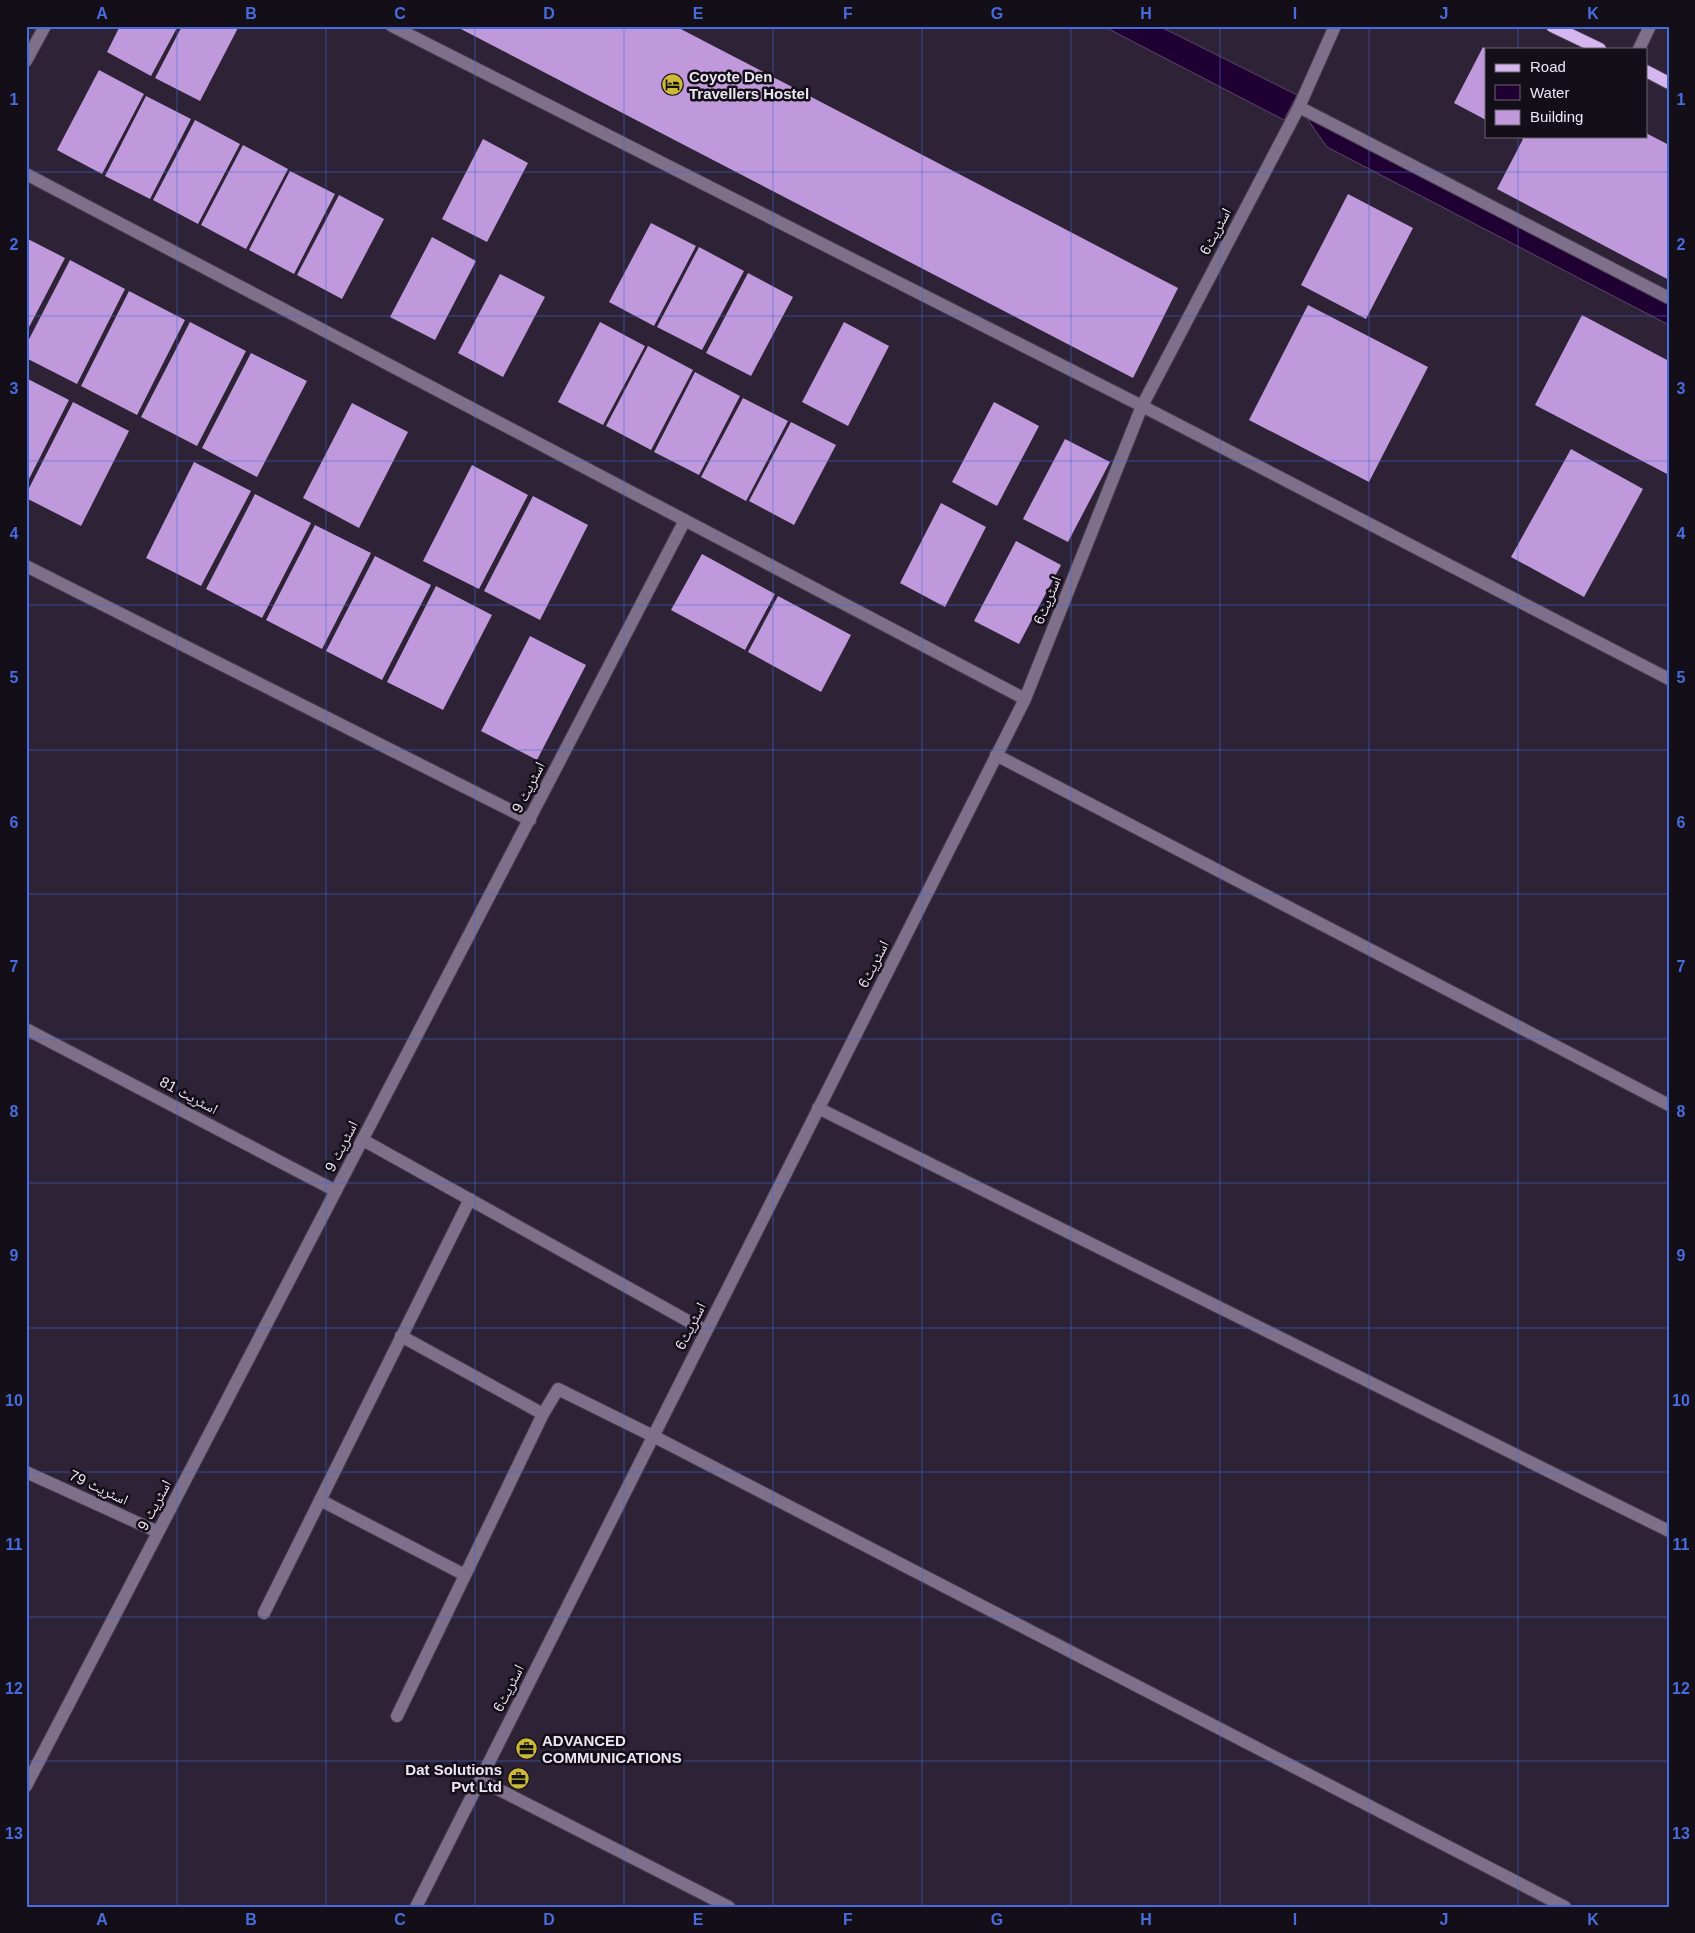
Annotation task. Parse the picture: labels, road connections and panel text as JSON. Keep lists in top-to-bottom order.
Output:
{
  "streets": {
    "street": [
      "اسٹریٹ6",
      "اسٹریٹ 9",
      "اسٹریٹ 81",
      "اسٹریٹ 79"
    ]
  },
  "crossings": [
    ["اسٹریٹ 9", "اسٹریٹ 81"],
    ["اسٹریٹ 9", "اسٹریٹ 79"]
  ],
  "places": {
    "hotel": ["Coyote Den Travellers Hostel"],
    "office": ["ADVANCED COMMUNICATIONS", "Dat Solutions Pvt Ltd"]
  },
  "legend": ["Road", "Water", "Building"],
  "grid": {
    "columns": [
      "A",
      "B",
      "C",
      "D",
      "E",
      "F",
      "G",
      "H",
      "I",
      "J",
      "K"
    ],
    "rows": [
      "1",
      "2",
      "3",
      "4",
      "5",
      "6",
      "7",
      "8",
      "9",
      "10",
      "11",
      "12",
      "13"
    ]
  }
}
